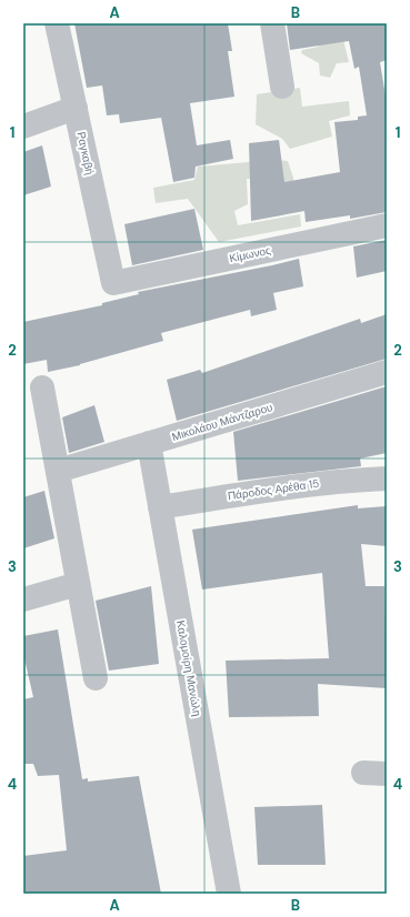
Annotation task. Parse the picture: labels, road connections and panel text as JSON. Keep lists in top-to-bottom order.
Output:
{
  "streets": {
    "street": [
      "Ραγκαβή",
      "Κίμωνος",
      "Μικολάου Μάντζαρου",
      "Πάροδος Αρέθα 15",
      "Καλομοίρη Μανώλη"
    ]
  },
  "crossings": [
    ["Ραγκαβή", "Κίμωνος"],
    ["Μικολάου Μάντζαρου", "Καλομοίρη Μανώλη"],
    ["Πάροδος Αρέθα 15", "Καλομοίρη Μανώλη"]
  ],
  "grid": {
    "columns": ["A", "B"],
    "rows": [
      "1",
      "2",
      "3",
      "4"
    ]
  }
}
